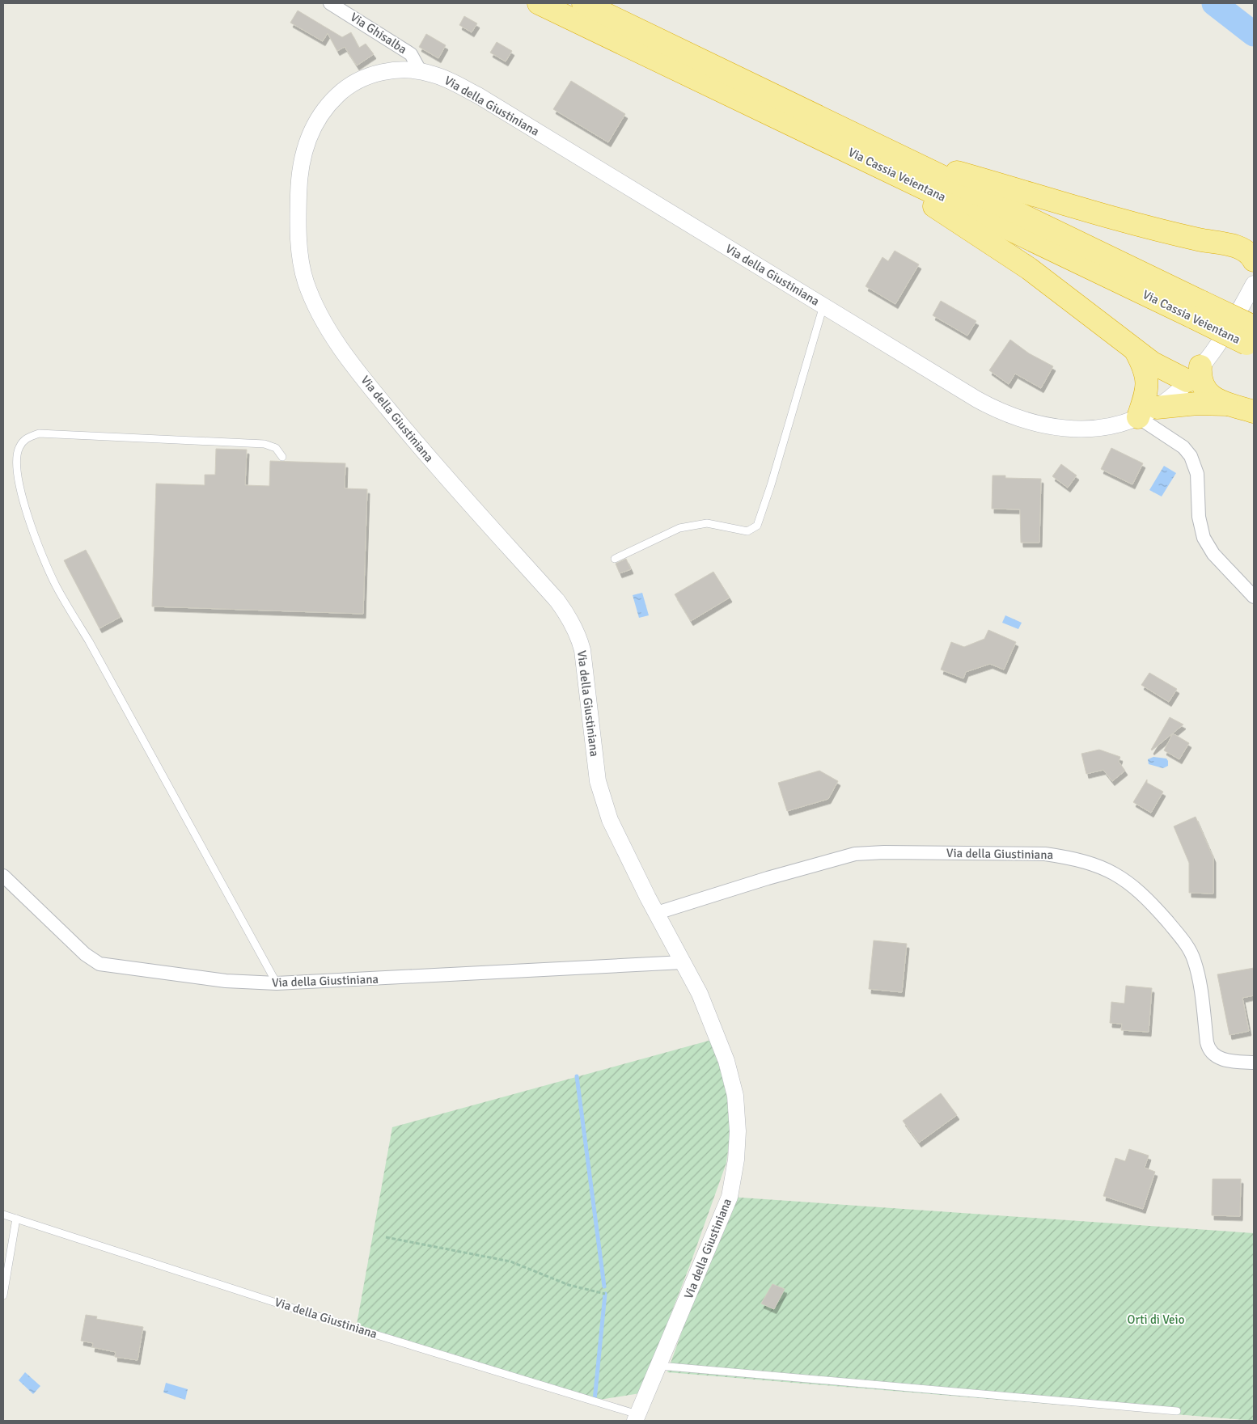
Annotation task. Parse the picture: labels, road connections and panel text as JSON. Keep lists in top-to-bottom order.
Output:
{
  "streets": {
    "highway": ["Via Cassia Veientana"],
    "street": ["Via Ghisalba", "Via della Giustiniana"]
  },
  "crossings": [
    ["Via Ghisalba", "Via della Giustiniana"]
  ],
  "parks": ["Orti di Veio"]
}
